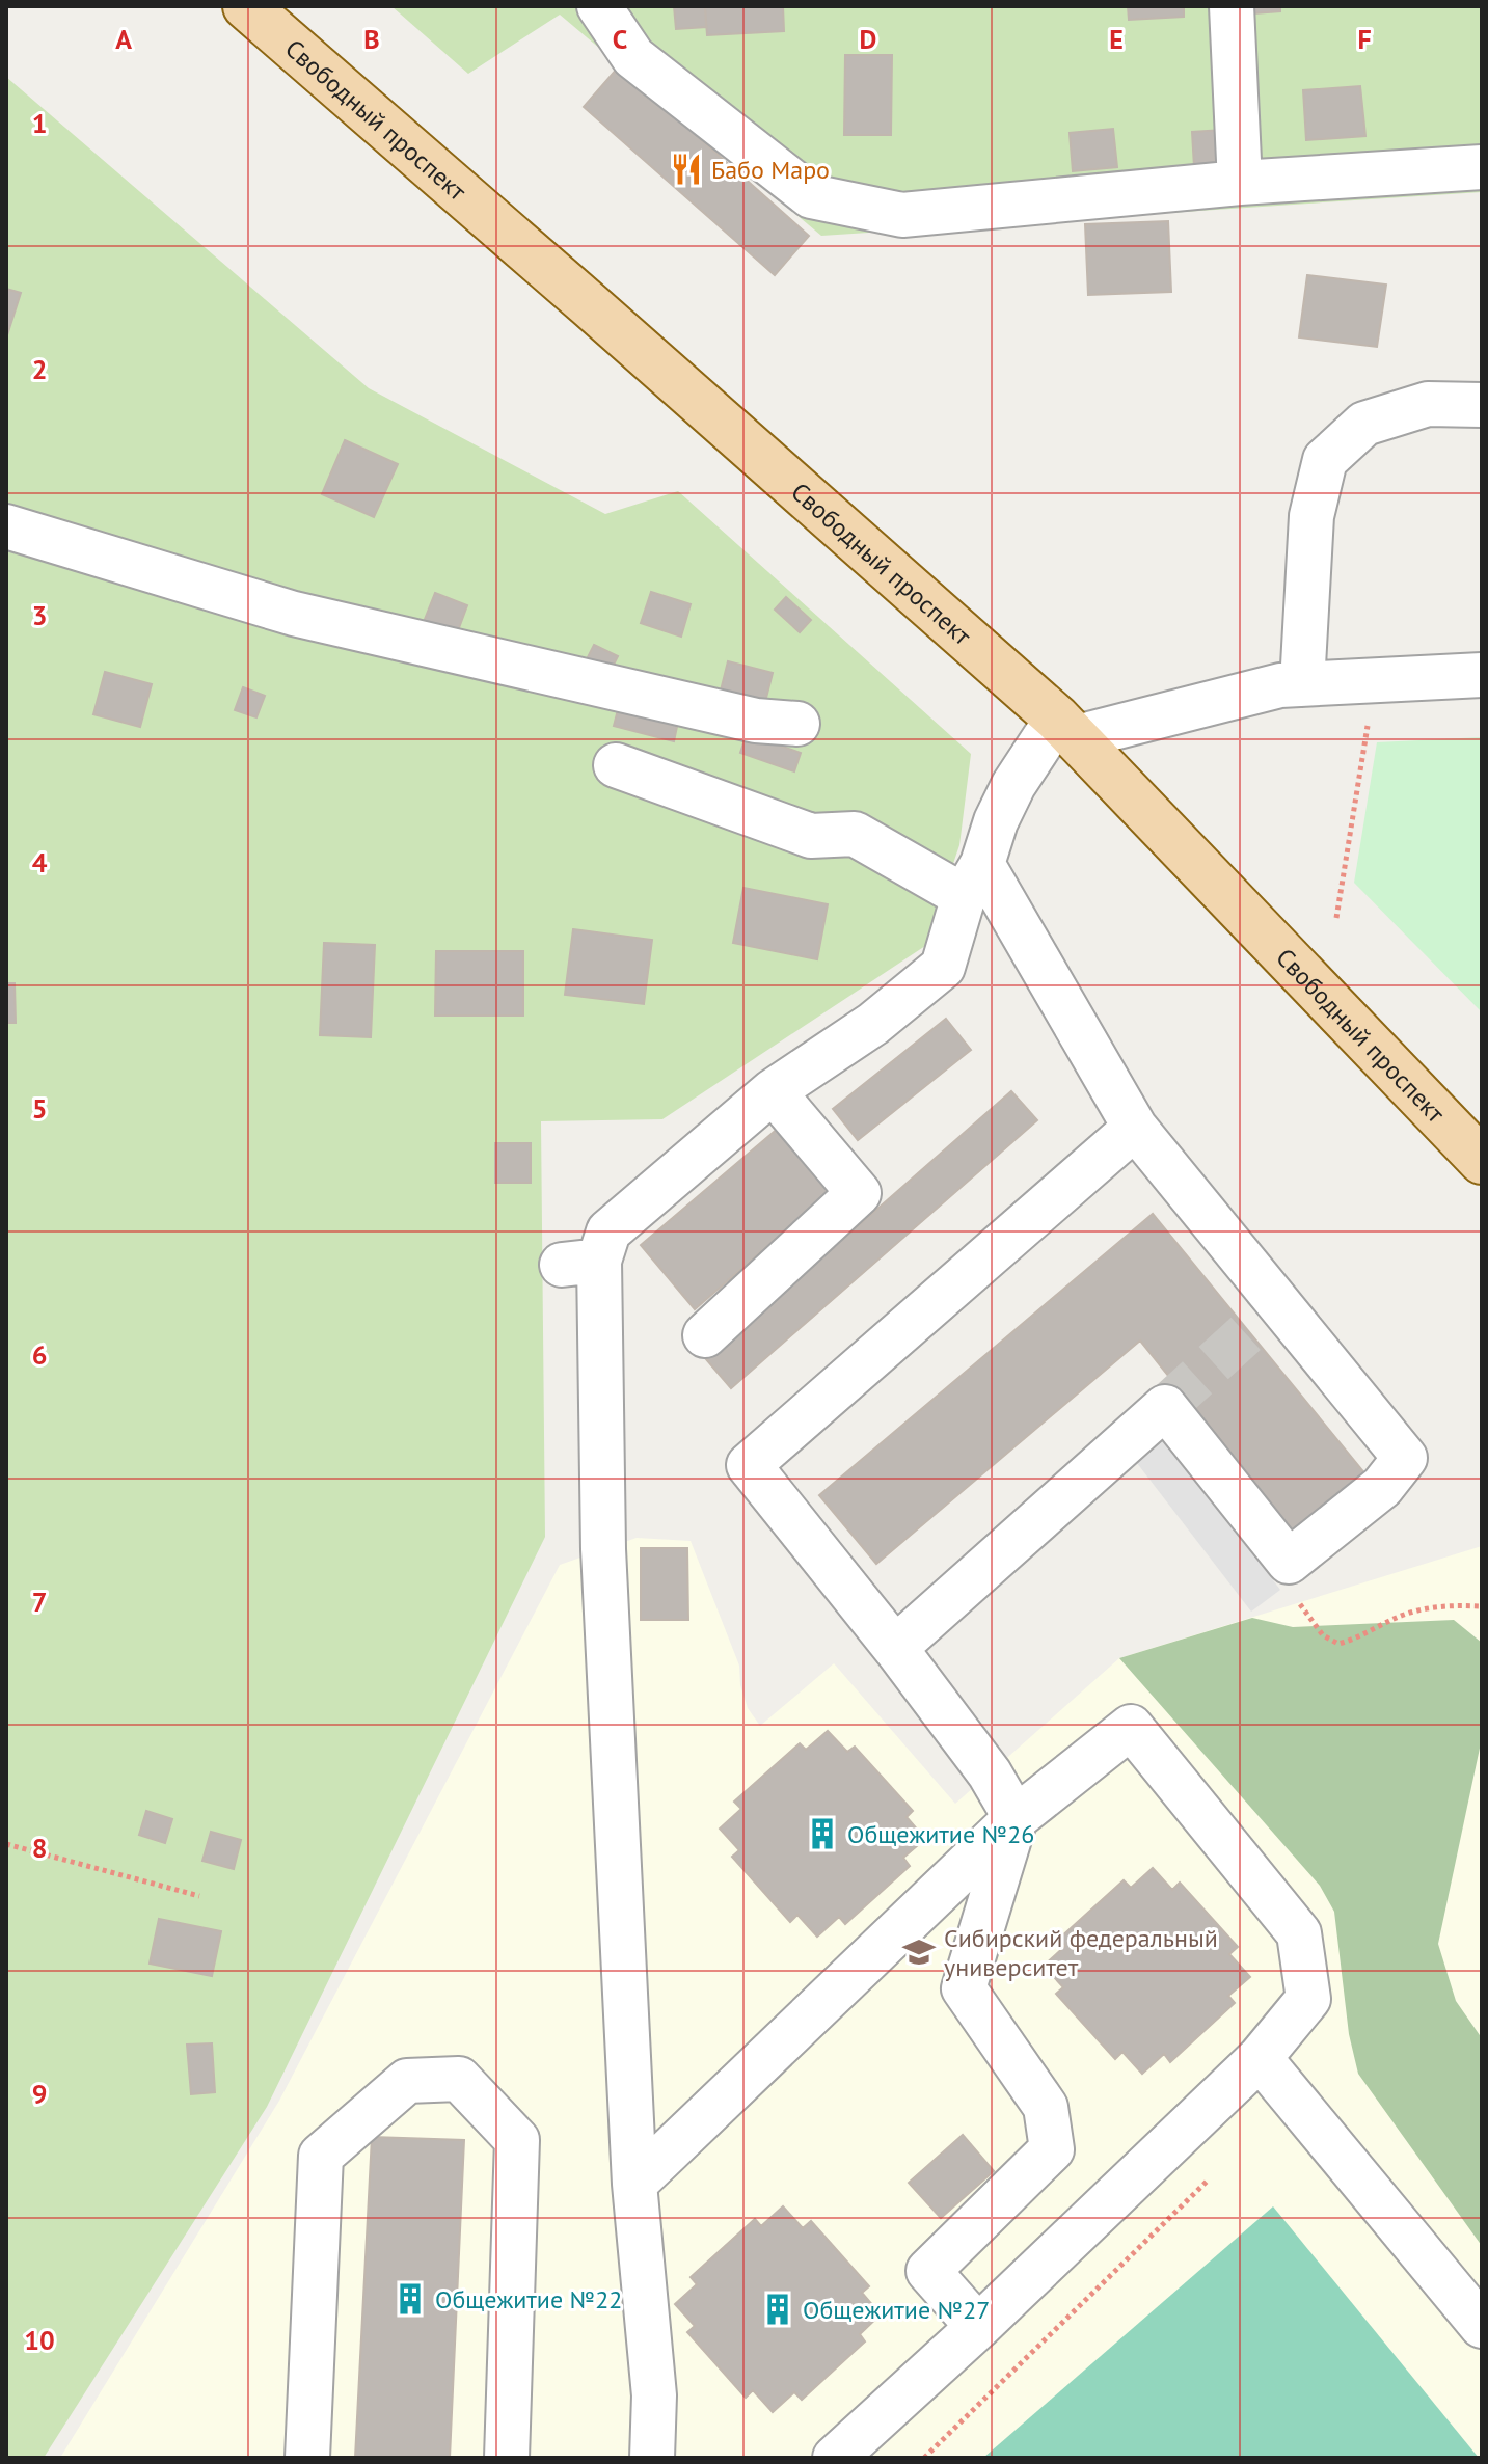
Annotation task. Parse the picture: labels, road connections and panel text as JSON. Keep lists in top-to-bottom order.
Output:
{
  "streets": {
    "main road": ["Свободный проспект"]
  },
  "places": {
    "restaurant": ["Бабо Маро"],
    "building": ["Общежитие №26", "Общежитие №22", "Общежитие №27"],
    "school or university": ["Сибирский федеральный университет"]
  },
  "grid": {
    "columns": [
      "A",
      "B",
      "C",
      "D",
      "E",
      "F"
    ],
    "rows": [
      "1",
      "2",
      "3",
      "4",
      "5",
      "6",
      "7",
      "8",
      "9",
      "10"
    ]
  }
}
